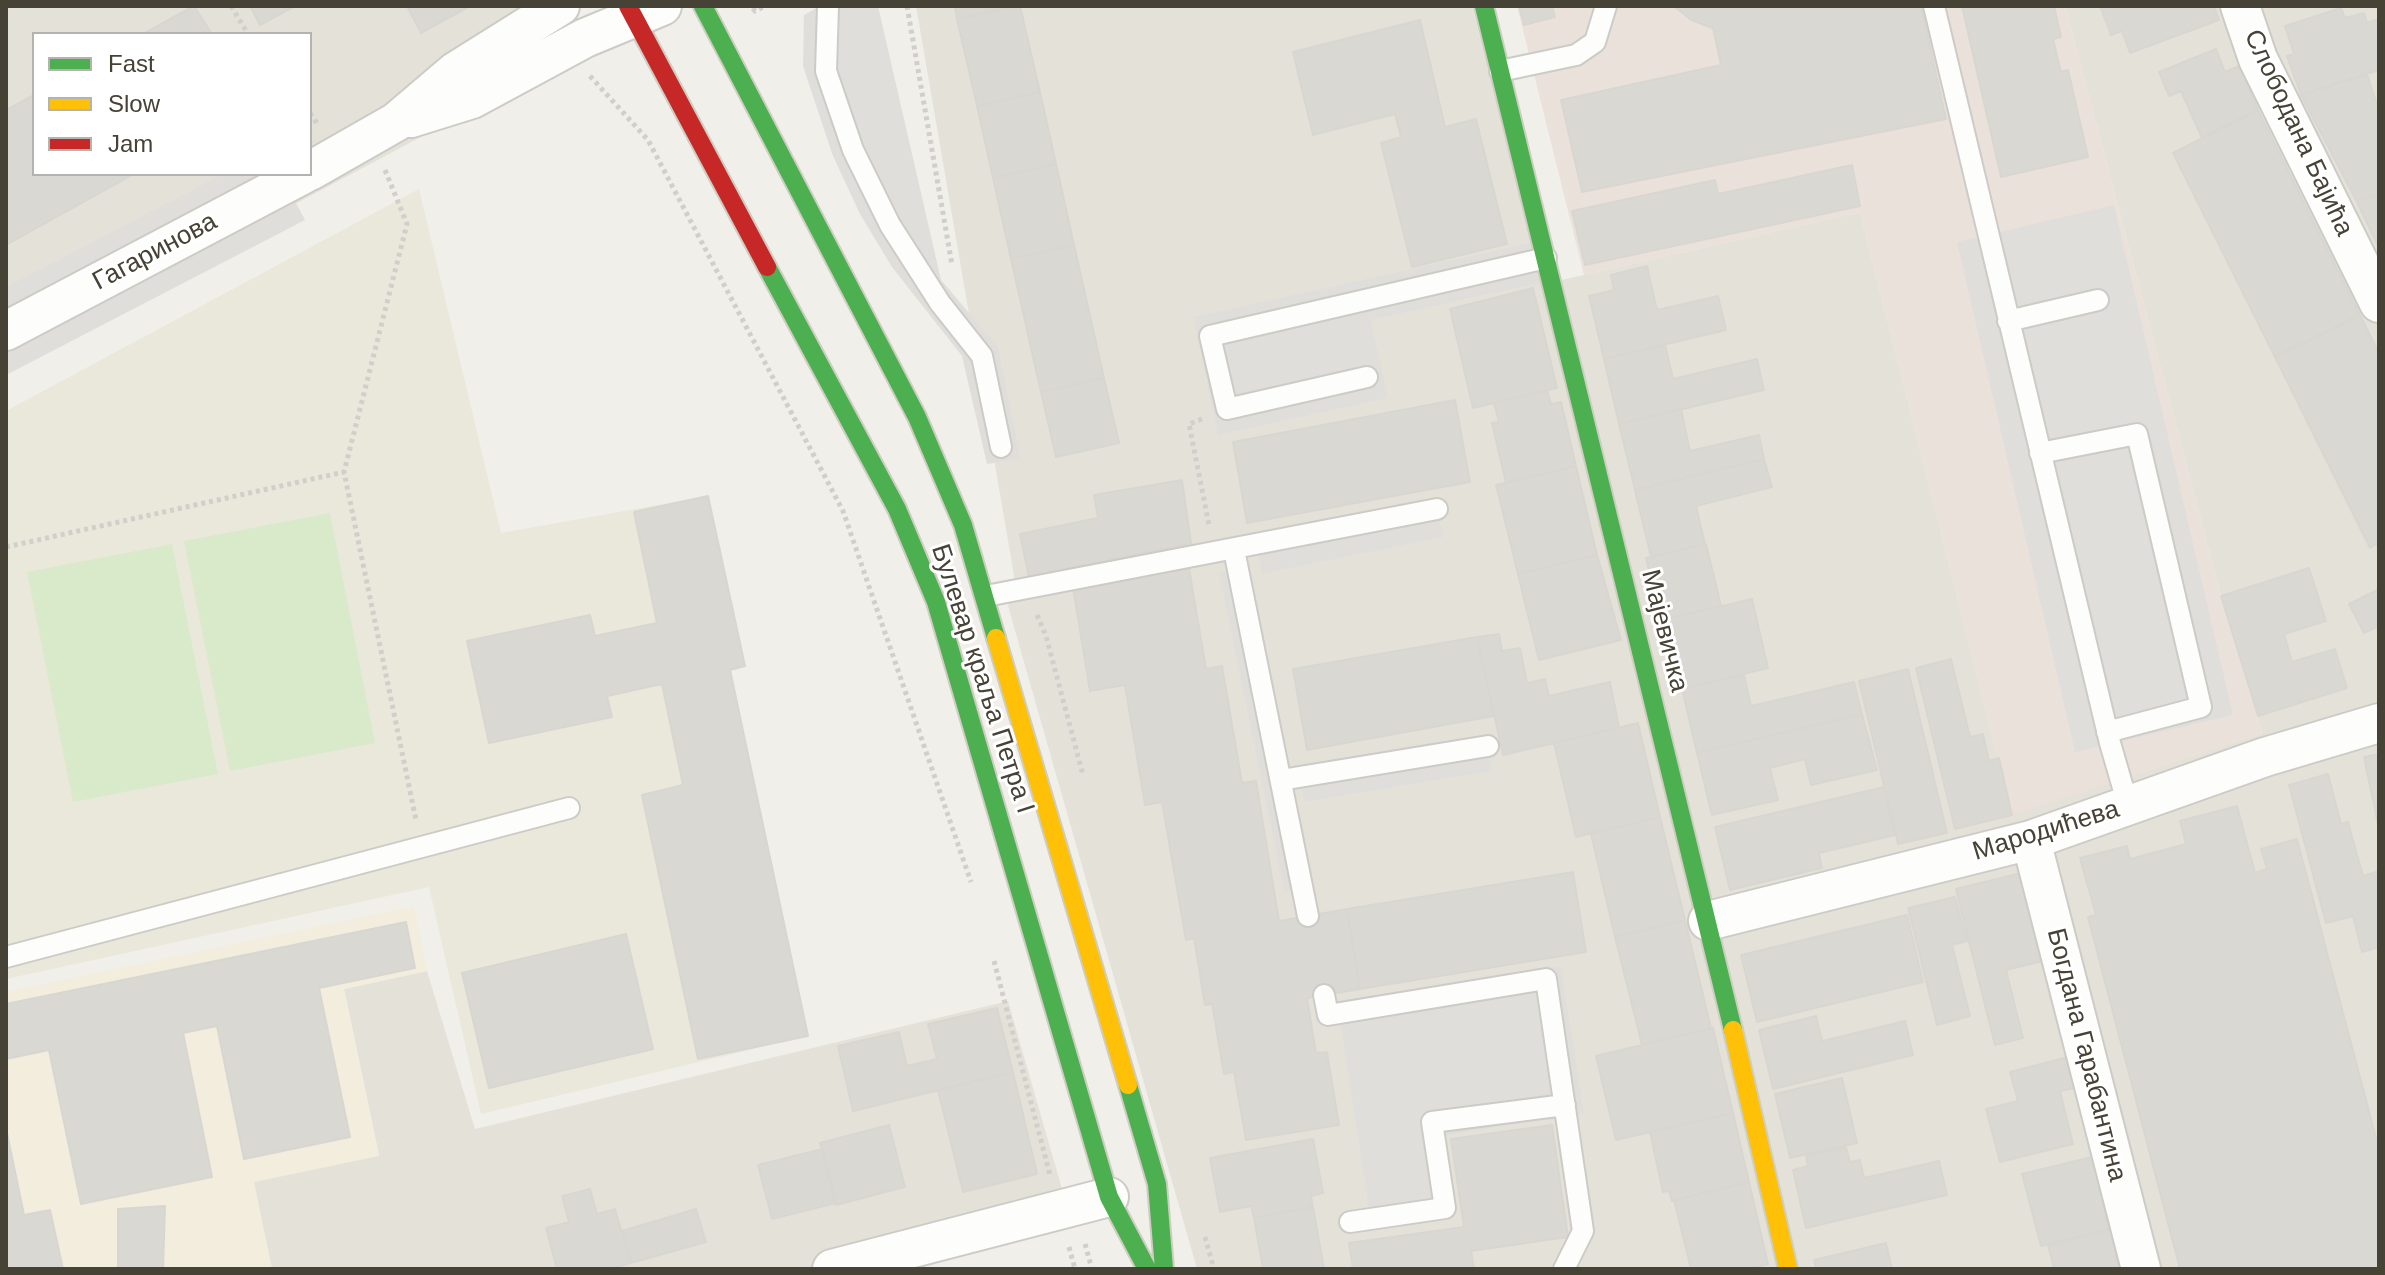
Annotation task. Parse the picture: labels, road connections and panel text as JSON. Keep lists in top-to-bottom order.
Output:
{
  "streets": {
    "street": [
      "Слободана Бајића",
      "Гагаринова",
      "Мајевичка",
      "Булевар краља Петра I",
      "Мародићева",
      "Богдана Гарабантина"
    ]
  },
  "crossings": [
    ["Мајевичка", "Мародићева"],
    ["Мародићева", "Богдана Гарабантина"]
  ],
  "legend": ["Fast", "Slow", "Jam"]
}
